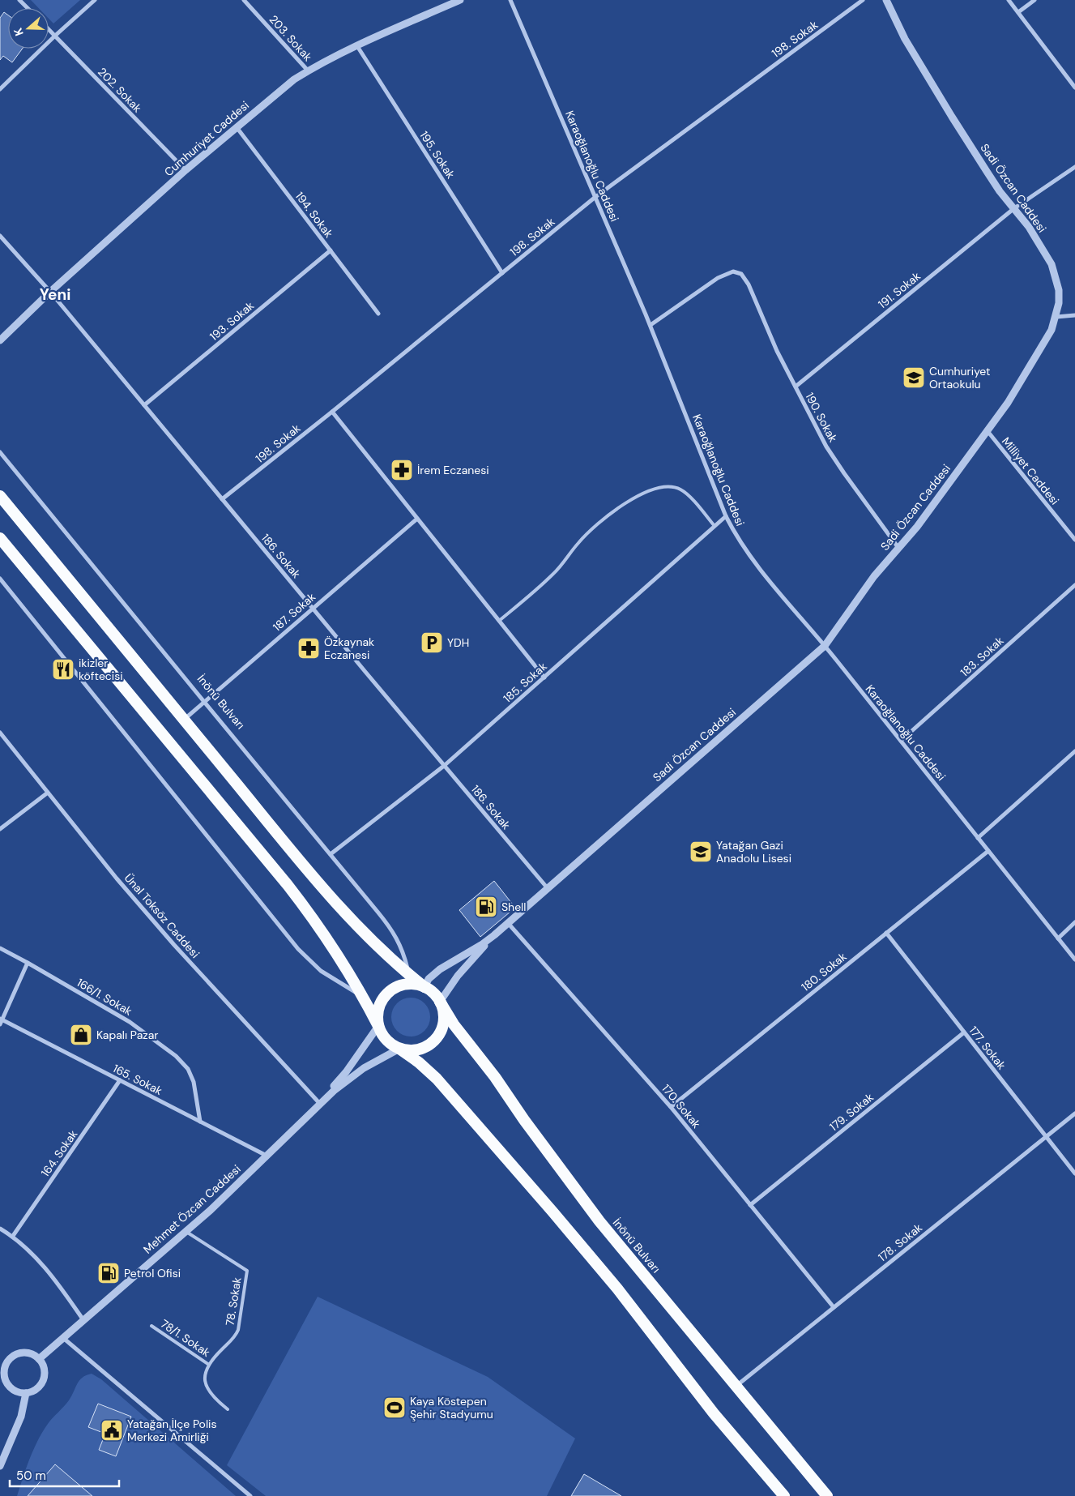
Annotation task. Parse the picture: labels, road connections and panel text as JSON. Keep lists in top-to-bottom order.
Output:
{
  "streets": {
    "highway": ["İnönü Bulvarı"],
    "street": [
      "203. Sokak",
      "198. Sokak",
      "202. Sokak",
      "Cumhuriyet Caddesi",
      "195. Sokak",
      "Karaoğlanoğlu Caddesi",
      "Sadi Özcan Caddesi",
      "194. Sokak",
      "191. Sokak",
      "193. Sokak",
      "190. Sokak",
      "Milliyet Caddesi",
      "186. Sokak",
      "187. Sokak",
      "183. Sokak",
      "185. Sokak",
      "Ünal Toksöz Caddesi",
      "180. Sokak",
      "166/1. Sokak",
      "177. Sokak",
      "165. Sokak",
      "170. Sokak",
      "179. Sokak",
      "164. Sokak",
      "Mehmet Özcan Caddesi",
      "178. Sokak"
    ],
    "lane": ["78. Sokak", "78/1. Sokak"]
  },
  "crossings": [
    ["203. Sokak", "Cumhuriyet Caddesi"],
    ["198. Sokak", "195. Sokak"],
    ["198. Sokak", "Karaoğlanoğlu Caddesi"],
    ["198. Sokak", "186. Sokak"],
    ["202. Sokak", "Cumhuriyet Caddesi"],
    ["Cumhuriyet Caddesi", "195. Sokak"],
    ["Cumhuriyet Caddesi", "194. Sokak"],
    ["Cumhuriyet Caddesi", "186. Sokak"],
    ["Karaoğlanoğlu Caddesi", "Sadi Özcan Caddesi"],
    ["Karaoğlanoğlu Caddesi", "190. Sokak"],
    ["Karaoğlanoğlu Caddesi", "183. Sokak"],
    ["Karaoğlanoğlu Caddesi", "185. Sokak"],
    ["Karaoğlanoğlu Caddesi", "180. Sokak"],
    ["Sadi Özcan Caddesi", "191. Sokak"],
    ["Sadi Özcan Caddesi", "190. Sokak"],
    ["Sadi Özcan Caddesi", "Milliyet Caddesi"],
    ["Sadi Özcan Caddesi", "186. Sokak"],
    ["Sadi Özcan Caddesi", "İnönü Bulvarı"],
    ["Sadi Özcan Caddesi", "170. Sokak"],
    ["Sadi Özcan Caddesi", "Mehmet Özcan Caddesi"],
    ["194. Sokak", "193. Sokak"],
    ["191. Sokak", "190. Sokak"],
    ["193. Sokak", "186. Sokak"],
    ["186. Sokak", "187. Sokak"],
    ["186. Sokak", "185. Sokak"],
    ["187. Sokak", "İnönü Bulvarı"],
    ["185. Sokak", "İnönü Bulvarı"],
    ["İnönü Bulvarı", "Mehmet Özcan Caddesi"],
    ["İnönü Bulvarı", "178. Sokak"],
    ["Ünal Toksöz Caddesi", "Mehmet Özcan Caddesi"],
    ["180. Sokak", "177. Sokak"],
    ["180. Sokak", "170. Sokak"],
    ["166/1. Sokak", "165. Sokak"],
    ["177. Sokak", "179. Sokak"],
    ["177. Sokak", "178. Sokak"],
    ["165. Sokak", "164. Sokak"],
    ["165. Sokak", "Mehmet Özcan Caddesi"],
    ["170. Sokak", "179. Sokak"],
    ["170. Sokak", "178. Sokak"],
    ["Mehmet Özcan Caddesi", "78. Sokak"],
    ["78. Sokak", "78/1. Sokak"]
  ],
  "districts": ["Yeni"],
  "places": {
    "school or university": ["Cumhuriyet Ortaokulu", "Yatağan Gazi Anadolu Lisesi"],
    "pharmacy": ["İrem Eczanesi", "Özkaynak Eczanesi"],
    "parking": ["YDH"],
    "restaurant": ["ikizler köftecisi"],
    "fuel station": ["Shell", "Petrol Ofisi"],
    "shop": ["Kapalı Pazar"],
    "sports": ["Kaya Köstepen Şehir Stadyumu"],
    "public building": ["Yatağan İlçe Polis Merkezi Amirliği"]
  },
  "scale_bar": "50 m",
  "north": "left"
}
